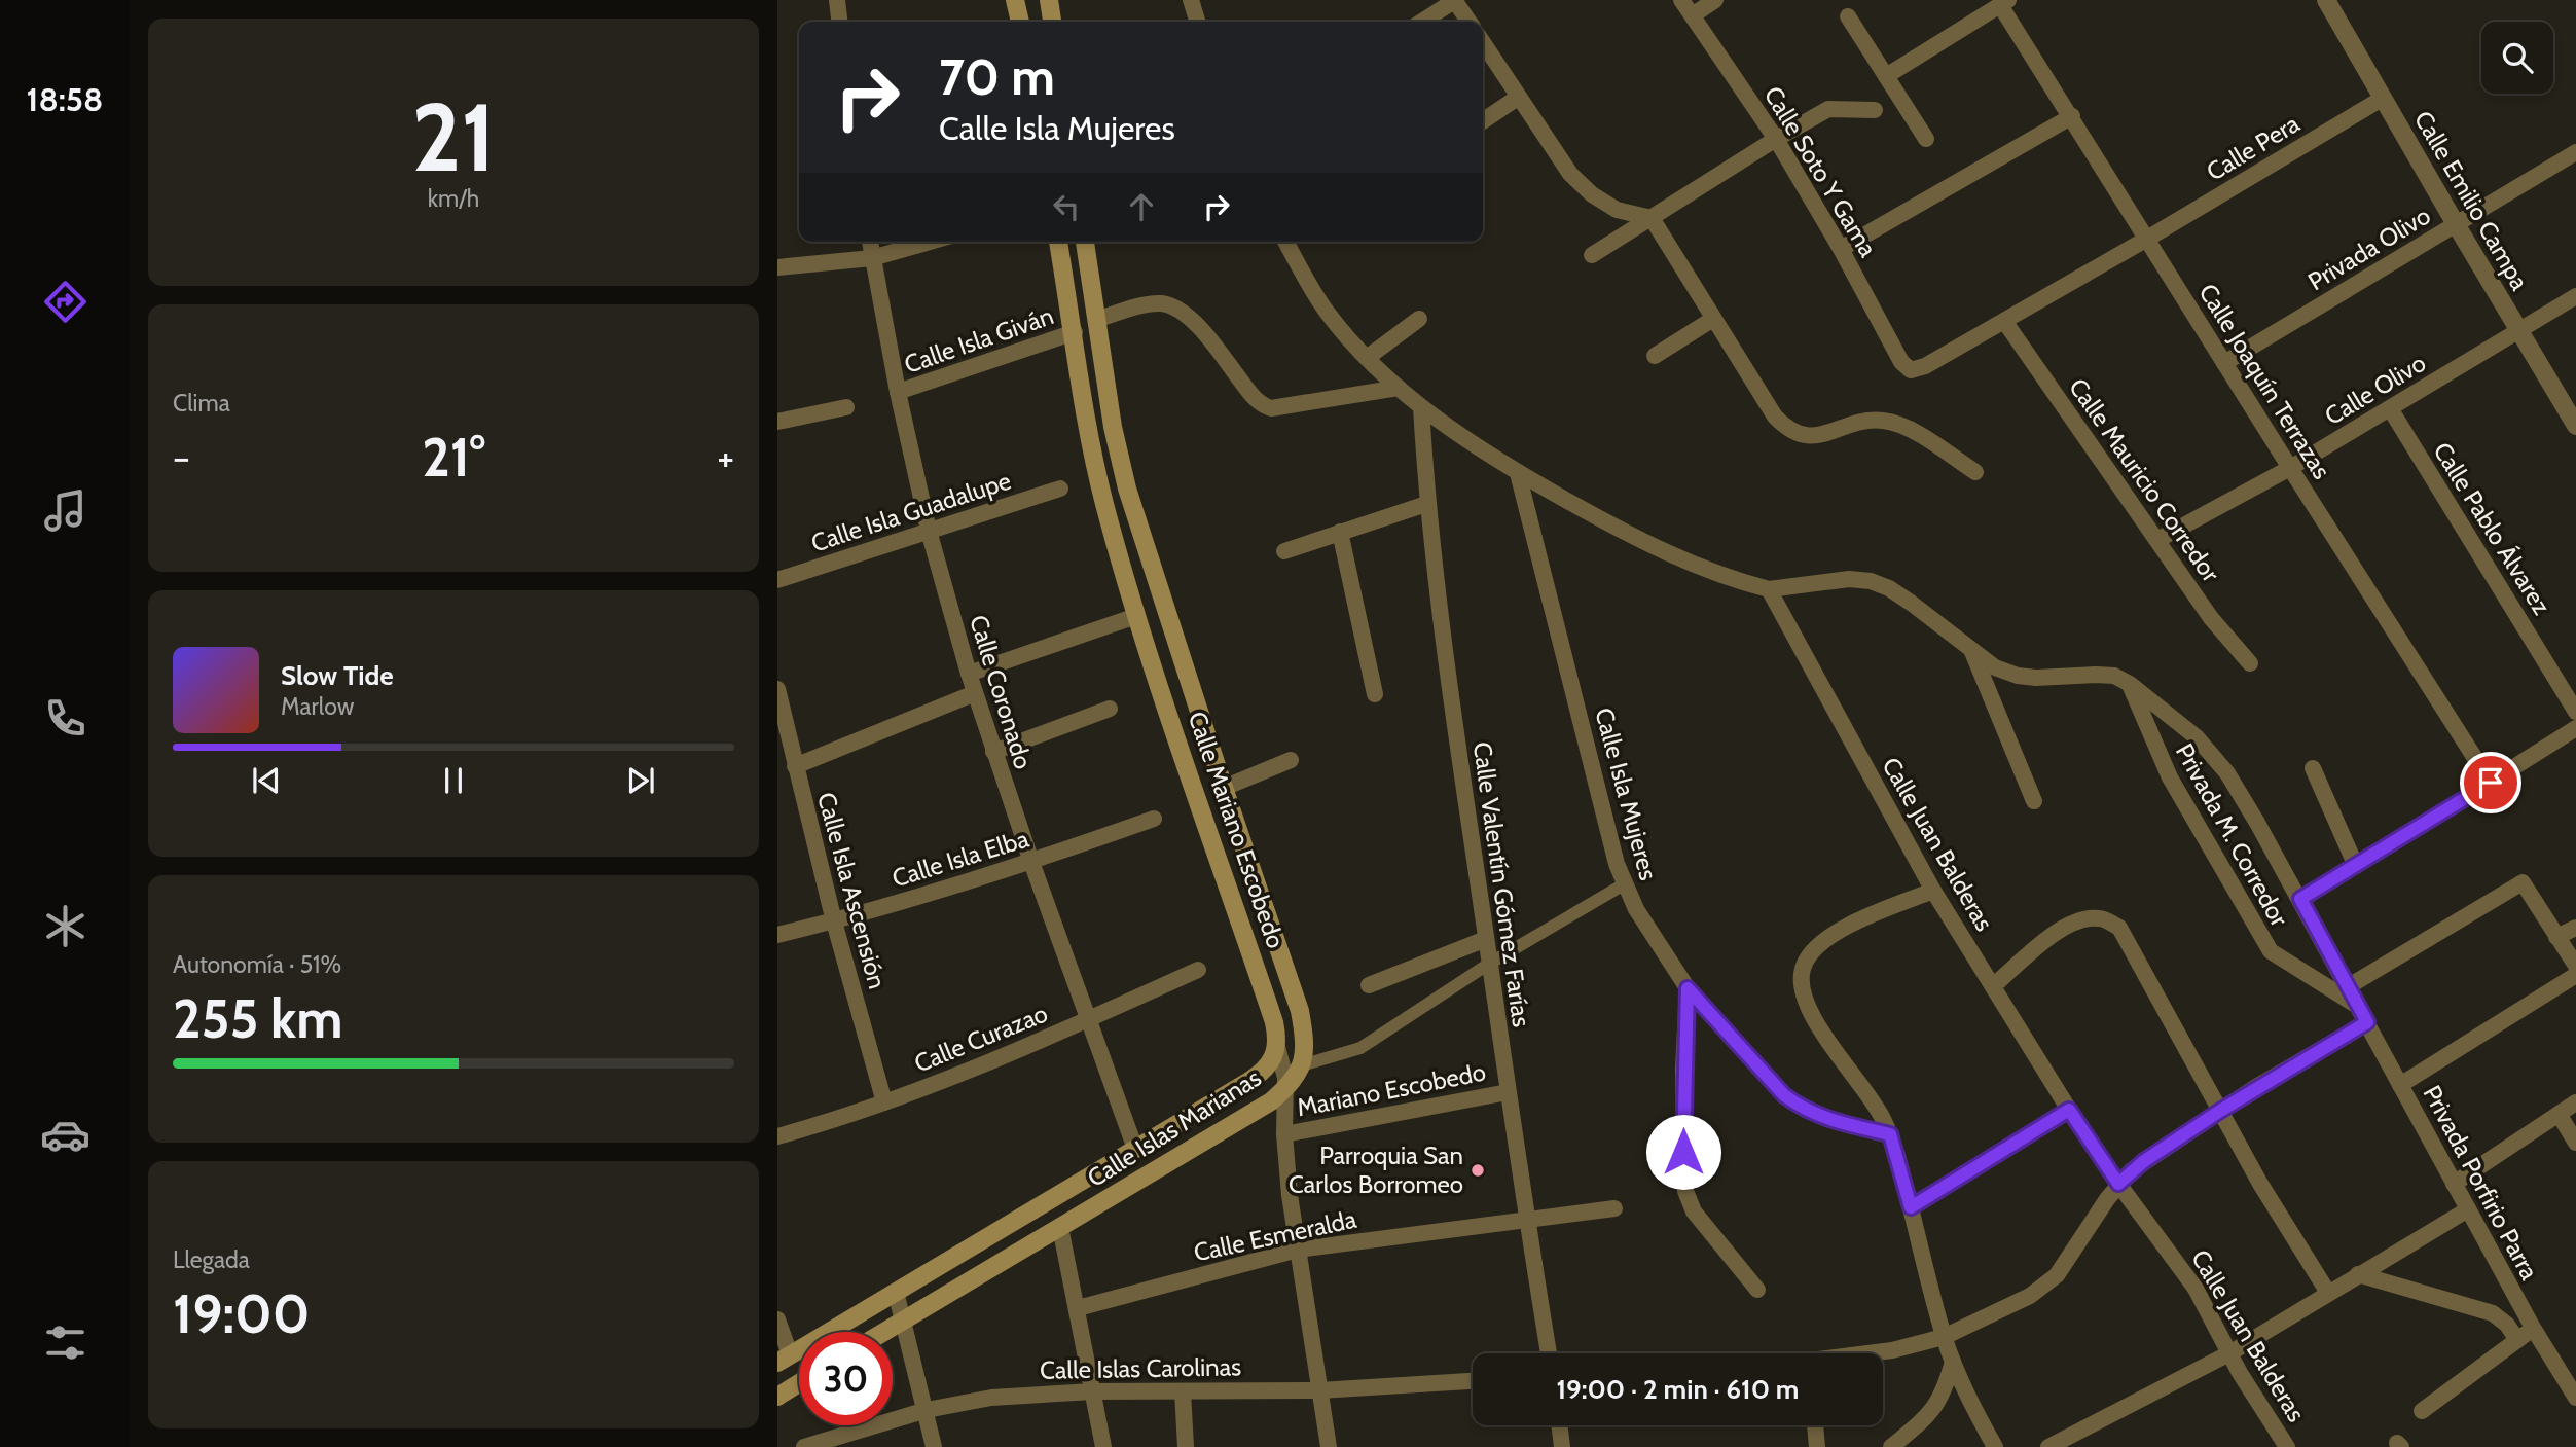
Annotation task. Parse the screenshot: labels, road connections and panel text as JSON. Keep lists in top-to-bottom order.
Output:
{
  "streets": {
    "main road": ["Calle Mariano Escobedo", "Calle Islas Marianas"],
    "street": [
      "Calle Pera",
      "Calle Soto Y Gama",
      "Calle Emilio Campa",
      "Privada Olivo",
      "Calle Isla Giván",
      "Calle Joaquín Terrazas",
      "Calle Olivo",
      "Calle Mauricio Corredor",
      "Calle Isla Guadalupe",
      "Calle Pablo Álvarez",
      "Calle Coronado",
      "Calle Isla Mujeres",
      "Privada M. Corredor",
      "Calle Juan Balderas",
      "Calle Isla Elba",
      "Calle Valentín Gómez Farías",
      "Calle Isla Ascensión",
      "Calle Curazao",
      "Mariano Escobedo",
      "Privada Porfirio Parra",
      "Calle Esmeralda",
      "Calle Islas Carolinas"
    ]
  },
  "crossings": [
    ["Calle Pera", "Calle Soto Y Gama"],
    ["Calle Pera", "Calle Emilio Campa"],
    ["Calle Pera", "Calle Joaquín Terrazas"],
    ["Calle Pera", "Calle Mauricio Corredor"],
    ["Calle Emilio Campa", "Privada Olivo"],
    ["Calle Emilio Campa", "Calle Olivo"],
    ["Privada Olivo", "Calle Joaquín Terrazas"],
    ["Calle Isla Giván", "Calle Coronado"],
    ["Calle Isla Giván", "Calle Mariano Escobedo"],
    ["Calle Joaquín Terrazas", "Calle Olivo"],
    ["Calle Olivo", "Calle Mauricio Corredor"],
    ["Calle Olivo", "Calle Pablo Álvarez"],
    ["Calle Isla Guadalupe", "Calle Coronado"],
    ["Calle Coronado", "Calle Isla Elba"],
    ["Calle Coronado", "Calle Curazao"],
    ["Calle Coronado", "Calle Islas Marianas"],
    ["Calle Mariano Escobedo", "Mariano Escobedo"],
    ["Calle Mariano Escobedo", "Calle Islas Marianas"],
    ["Calle Mariano Escobedo", "Calle Esmeralda"],
    ["Calle Mariano Escobedo", "Calle Islas Carolinas"],
    ["Privada M. Corredor", "Privada Porfirio Parra"],
    ["Calle Isla Elba", "Calle Isla Ascensión"],
    ["Calle Valentín Gómez Farías", "Mariano Escobedo"],
    ["Calle Valentín Gómez Farías", "Calle Esmeralda"],
    ["Calle Isla Ascensión", "Calle Curazao"]
  ],
  "places": ["Parroquia San Carlos Borromeo"],
  "page": {
    "tabs": "18:58",
    "tile": [
      ["21", "km/h"],
      "Clima",
      ["Autonomía · 51%", "255 km"],
      ["Llegada", "19:00"]
    ],
    "turn": ["70 m", "Calle Isla Mujeres"],
    "heat": ["−", "21°", "+"],
    "song": ["Slow Tide", "Marlow"],
    "limit": "30",
    "trip": "19:00 · 2 min · 610 m"
  }
}
